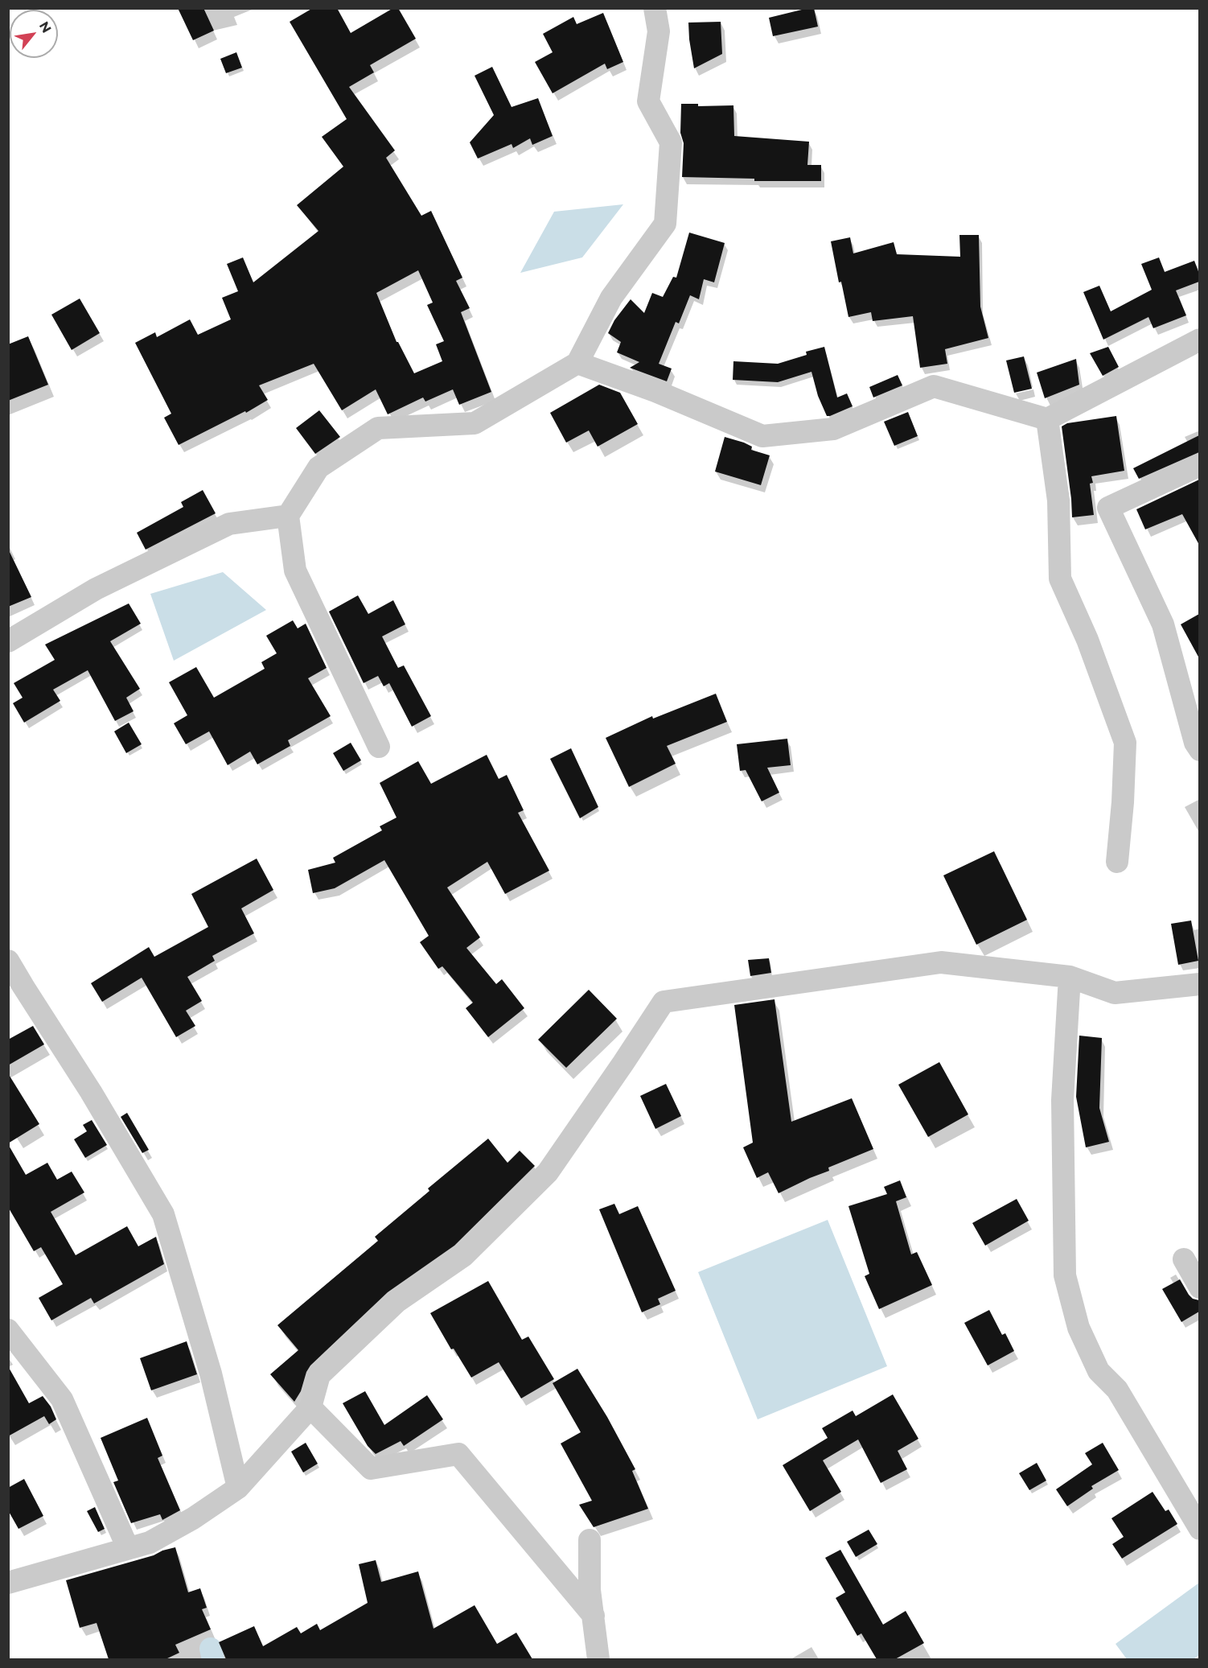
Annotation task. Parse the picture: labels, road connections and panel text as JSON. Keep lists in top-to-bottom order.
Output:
{
  "north": "top right"
}
